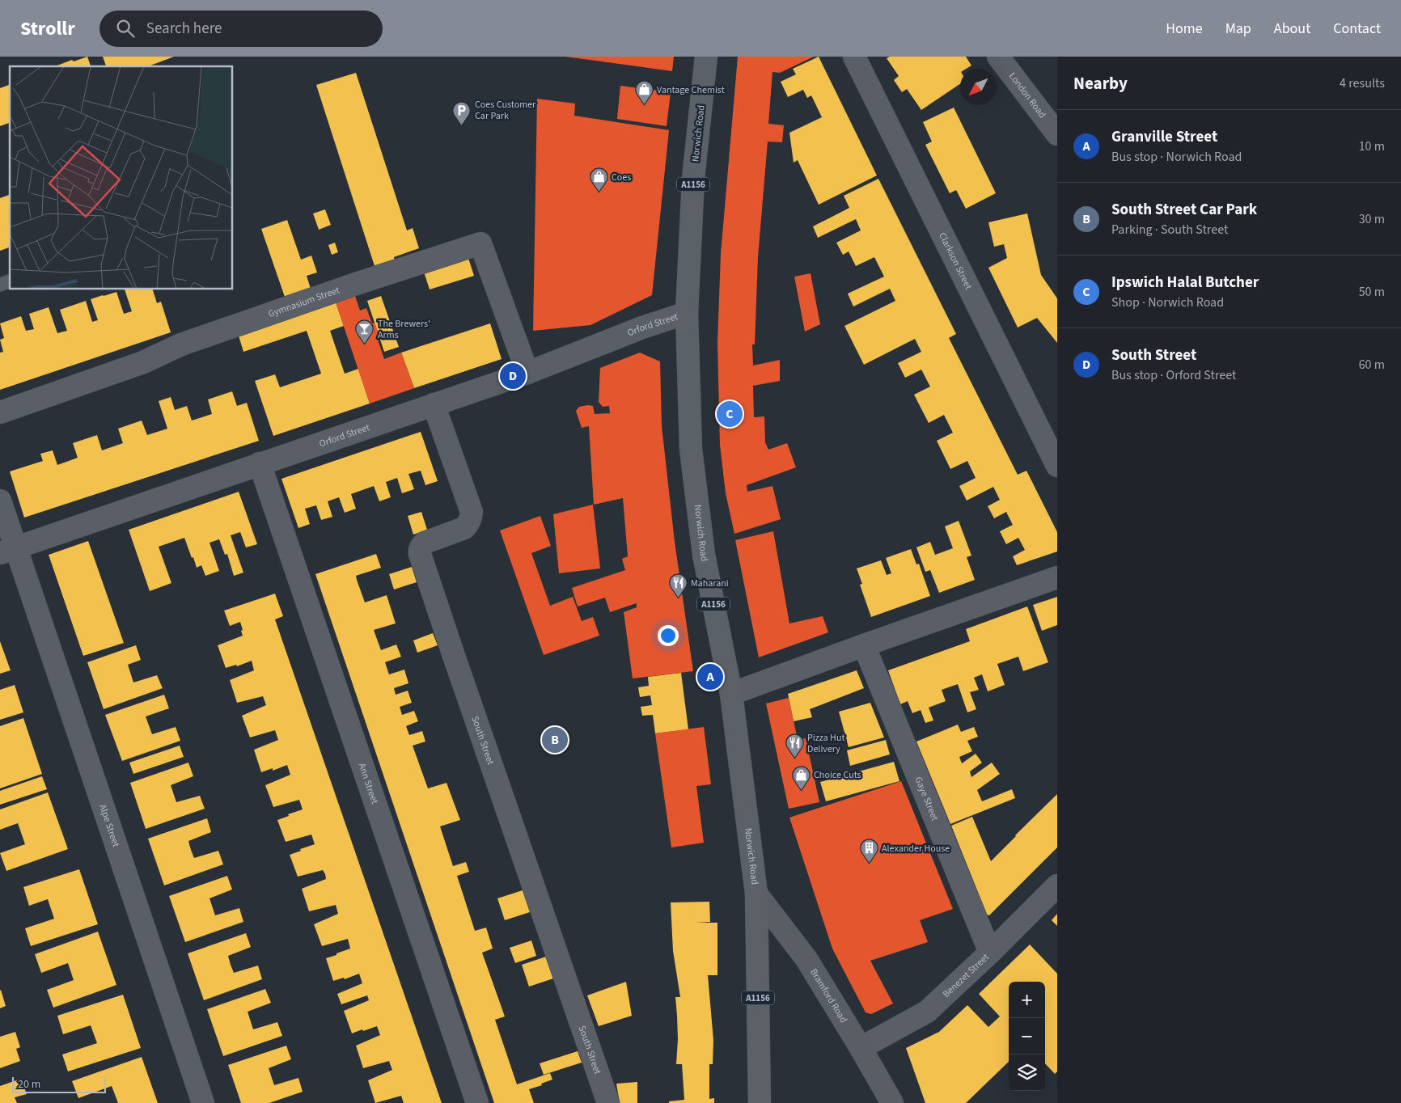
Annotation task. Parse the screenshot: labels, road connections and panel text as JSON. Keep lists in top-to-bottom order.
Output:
{
  "streets": {
    "main road": ["Norwich Road", "A1156", "Bramford Road"],
    "street": [
      "London Road",
      "Clarkson Street",
      "Gymnasium Street",
      "Orford Street",
      "South Street",
      "Ann Street",
      "Gaye Street",
      "Alpe Street",
      "Benezet Street"
    ]
  },
  "crossings": [
    ["Norwich Road", "Orford Street"],
    ["Norwich Road", "Bramford Road"],
    ["Gymnasium Street", "Orford Street"],
    ["Orford Street", "South Street"],
    ["Orford Street", "Ann Street"],
    ["Orford Street", "Alpe Street"],
    ["Gaye Street", "Benezet Street"],
    ["Benezet Street", "Bramford Road"]
  ],
  "places": {
    "shop": ["Vantage Chemist", "Coes", "Choice Cuts"],
    "parking": ["Coes Customer Car Park"],
    "bar": ["The Brewers' Arms"],
    "restaurant": ["Maharani", "Pizza Hut Delivery"],
    "building": ["Alexander House"]
  },
  "scale_bar": "20 m",
  "north": "bottom left",
  "page": {
    "header": "Strollr",
    "search": "Search here",
    "nav": [
      "Home",
      "Map",
      "About",
      "Contact"
    ],
    "heading": ["Nearby", "4 results"],
    "list": [
      {
        "mark": "A",
        "name": "Granville Street",
        "note": "Bus stop · Norwich Road",
        "value": "10 m"
      },
      {
        "mark": "B",
        "name": "South Street Car Park",
        "note": "Parking · South Street",
        "value": "30 m"
      },
      {
        "mark": "C",
        "name": "Ipswich Halal Butcher",
        "note": "Shop · Norwich Road",
        "value": "50 m"
      },
      {
        "mark": "D",
        "name": "South Street",
        "note": "Bus stop · Orford Street",
        "value": "60 m"
      }
    ],
    "pins": [
      "D",
      "C",
      "A",
      "B"
    ],
    "map_buttons": ["+", "−"],
    "scale": "20 m"
  }
}
